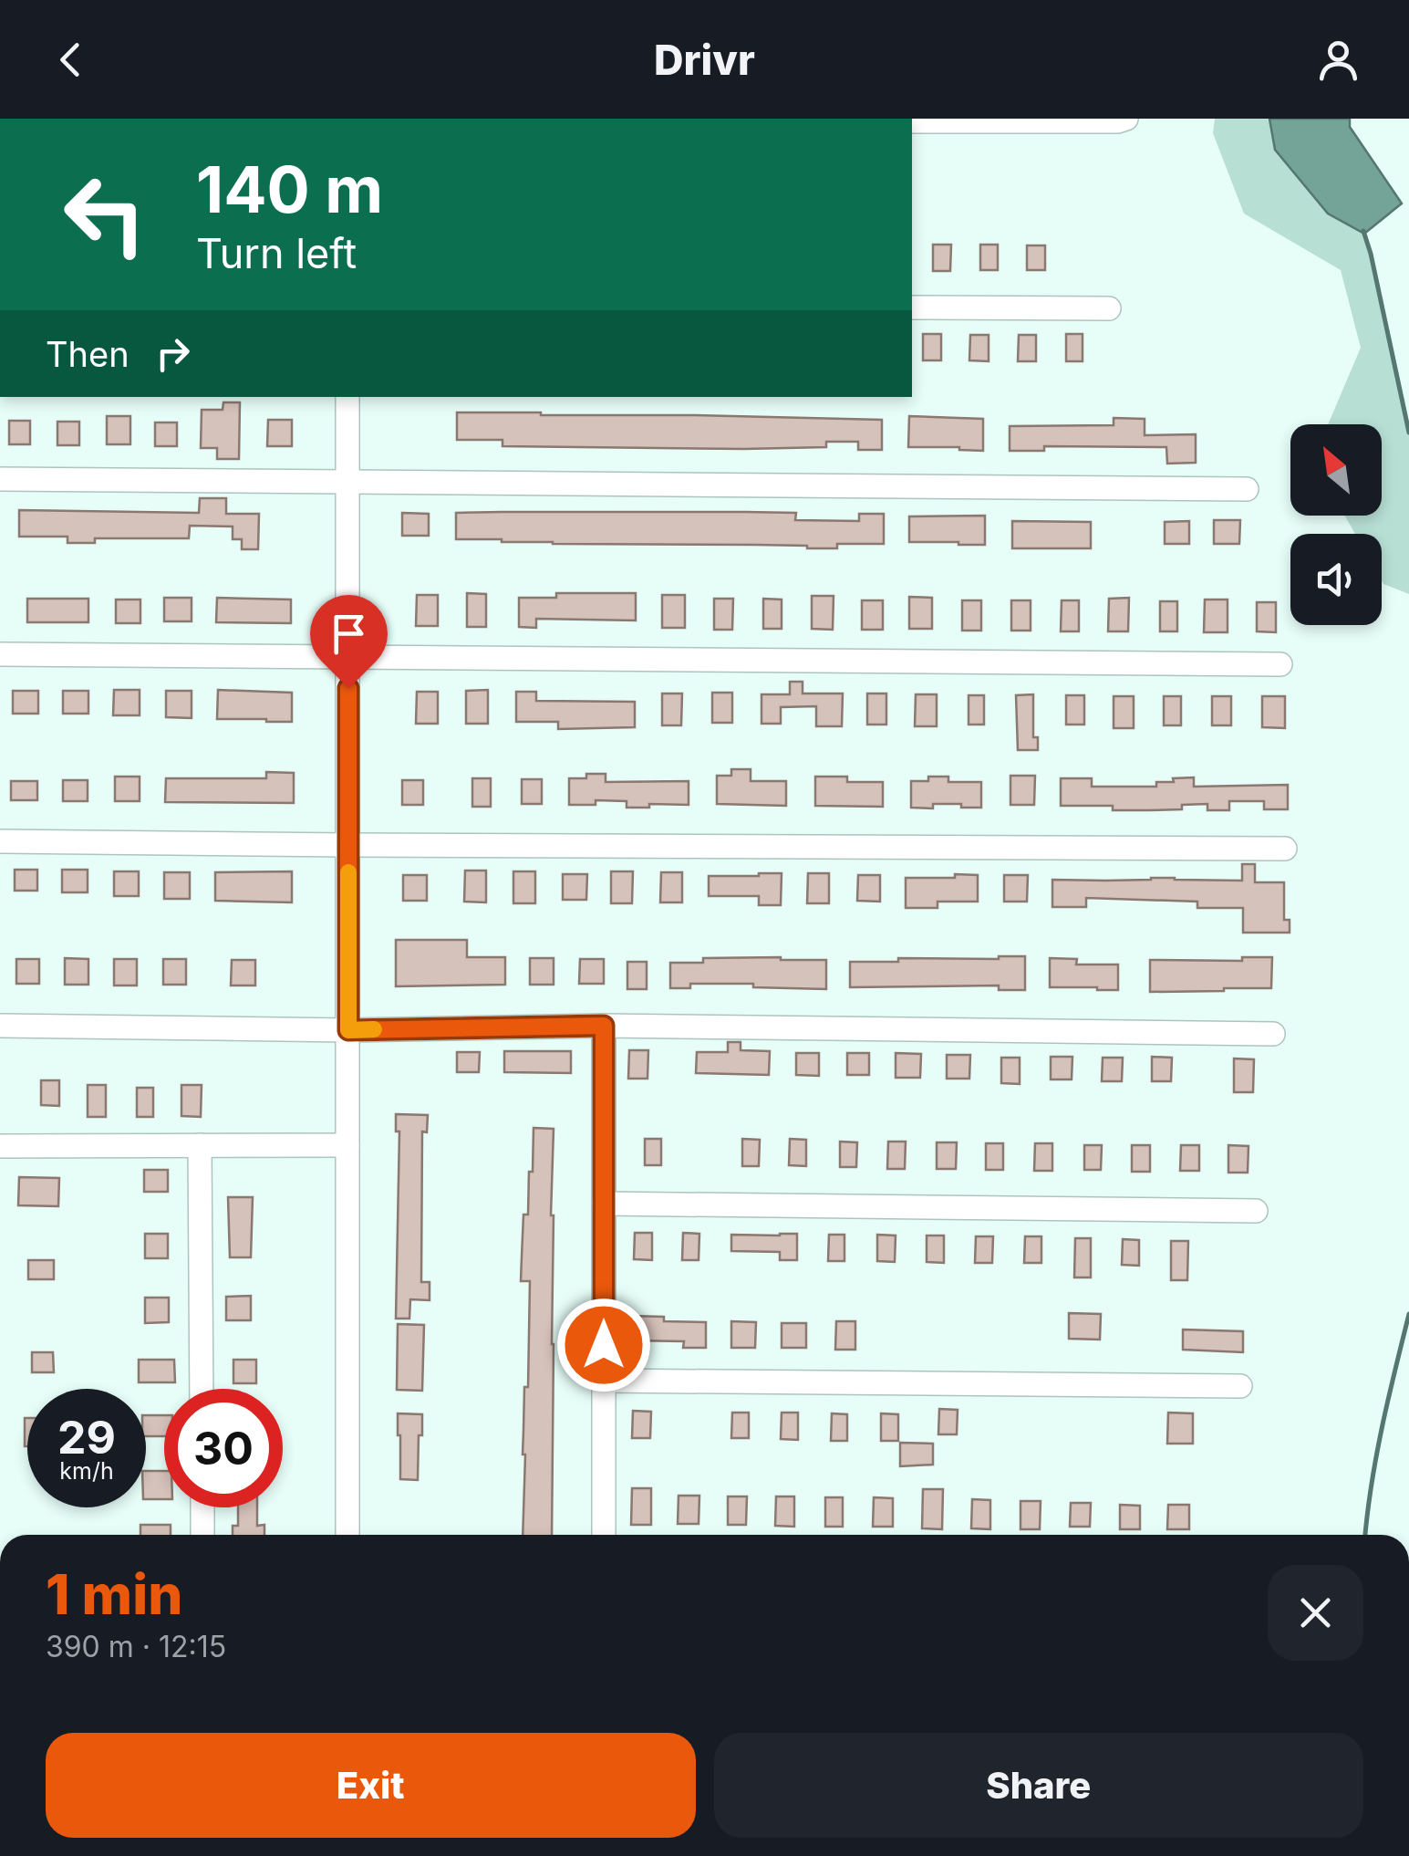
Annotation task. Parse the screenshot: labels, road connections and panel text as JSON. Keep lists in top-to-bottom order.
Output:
{
  "north": "top left",
  "page": {
    "header": "Drivr",
    "turn": ["140 m", "Turn left"],
    "then": "Then",
    "speed": "29 km/h",
    "limit": "30",
    "heading": ["1 min", "390 m · 12:15"],
    "buttons": ["Exit", "Share"]
  }
}
